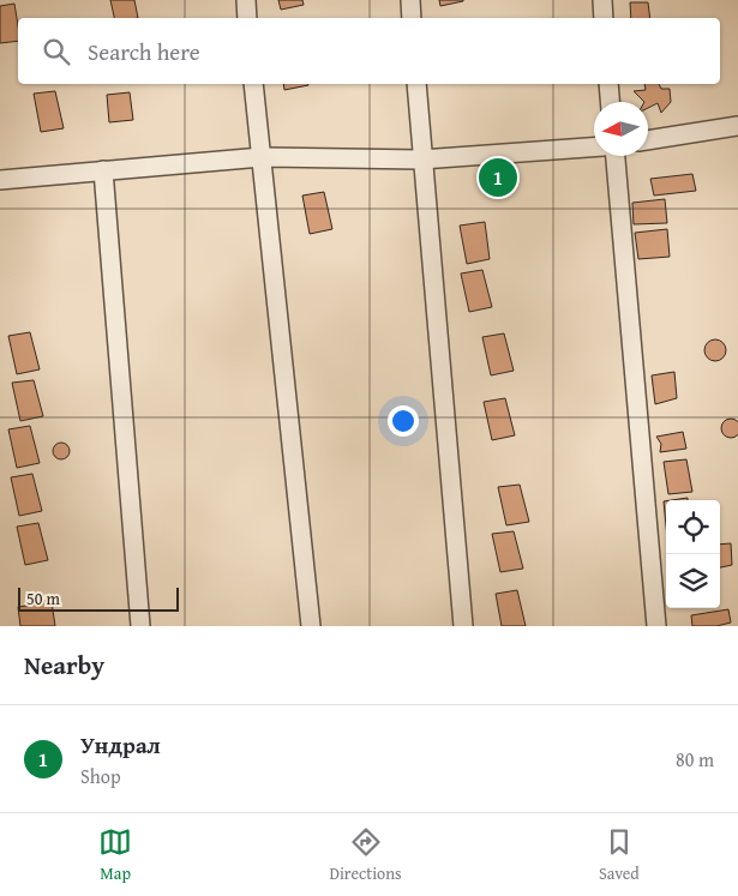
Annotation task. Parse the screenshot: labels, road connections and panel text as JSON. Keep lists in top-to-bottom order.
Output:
{
  "scale_bar": "50 m",
  "north": "left",
  "page": {
    "search": "Search here",
    "pins": "1",
    "scale": "50 m",
    "heading": "Nearby",
    "list": [
      {
        "mark": "1",
        "name": "Ундрал",
        "note": "Shop",
        "value": "80 m"
      }
    ],
    "nav": ["Map", "Directions", "Saved"]
  }
}
